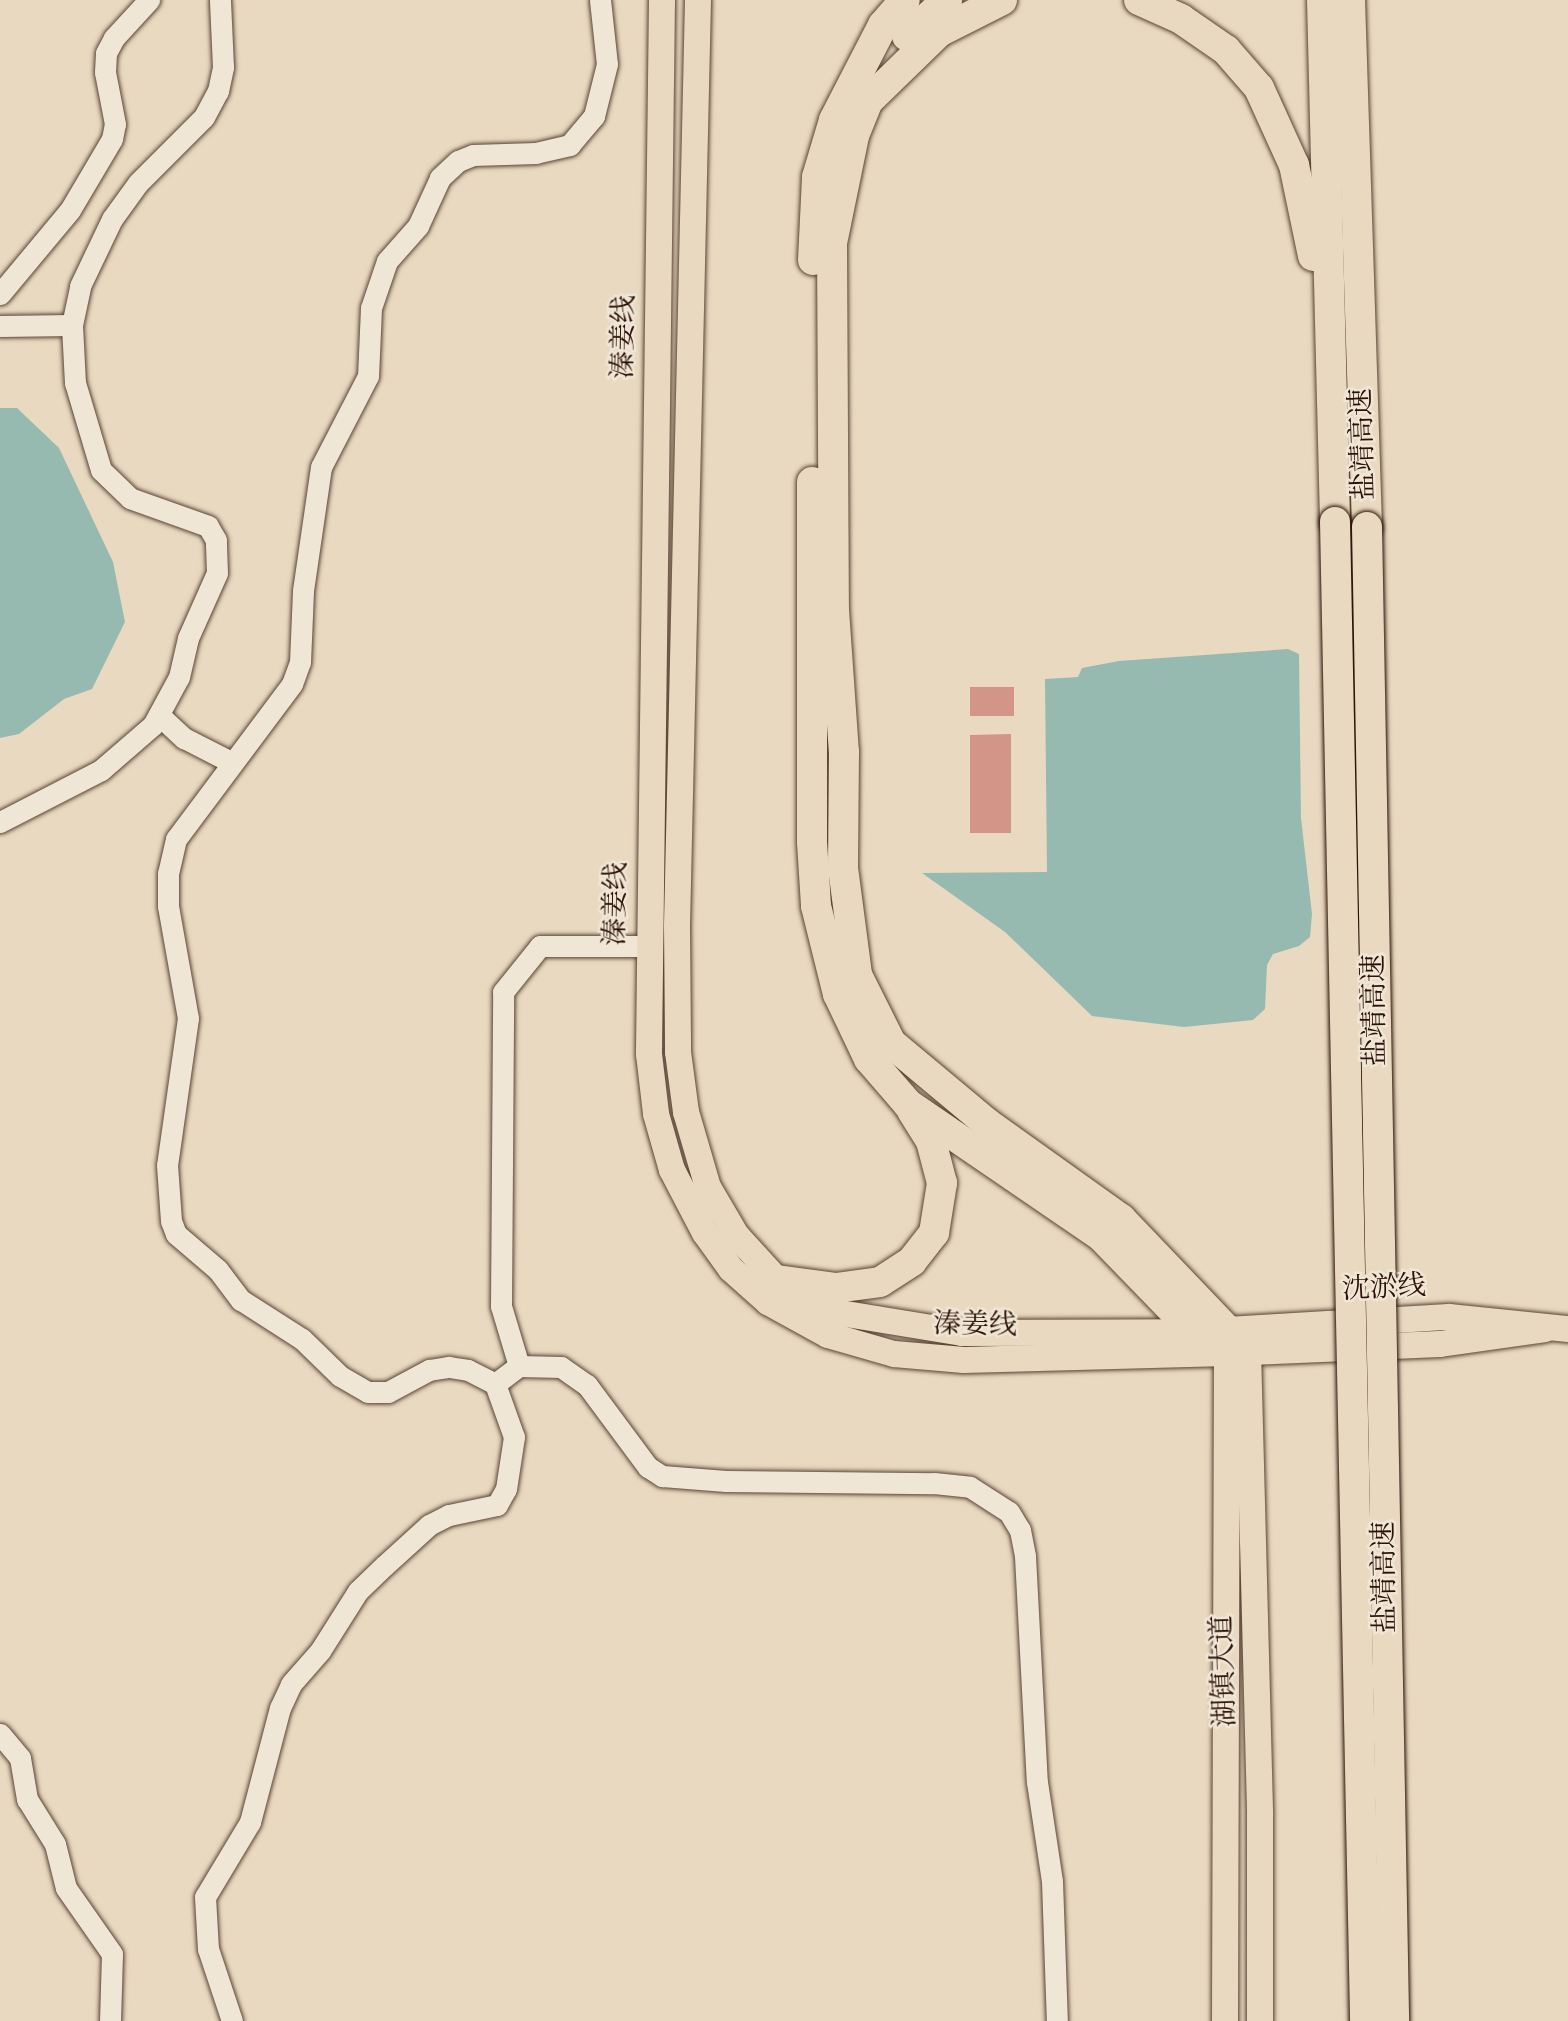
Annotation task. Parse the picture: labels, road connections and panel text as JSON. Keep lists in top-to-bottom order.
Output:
{
  "streets": {
    "highway": ["盐靖高速"],
    "main road": ["溱姜线", "沈淤线", "湖镇大道"]
  },
  "crossings": [
    ["溱姜线", "沈淤线"],
    ["溱姜线", "湖镇大道"],
    ["沈淤线", "湖镇大道"]
  ]
}
